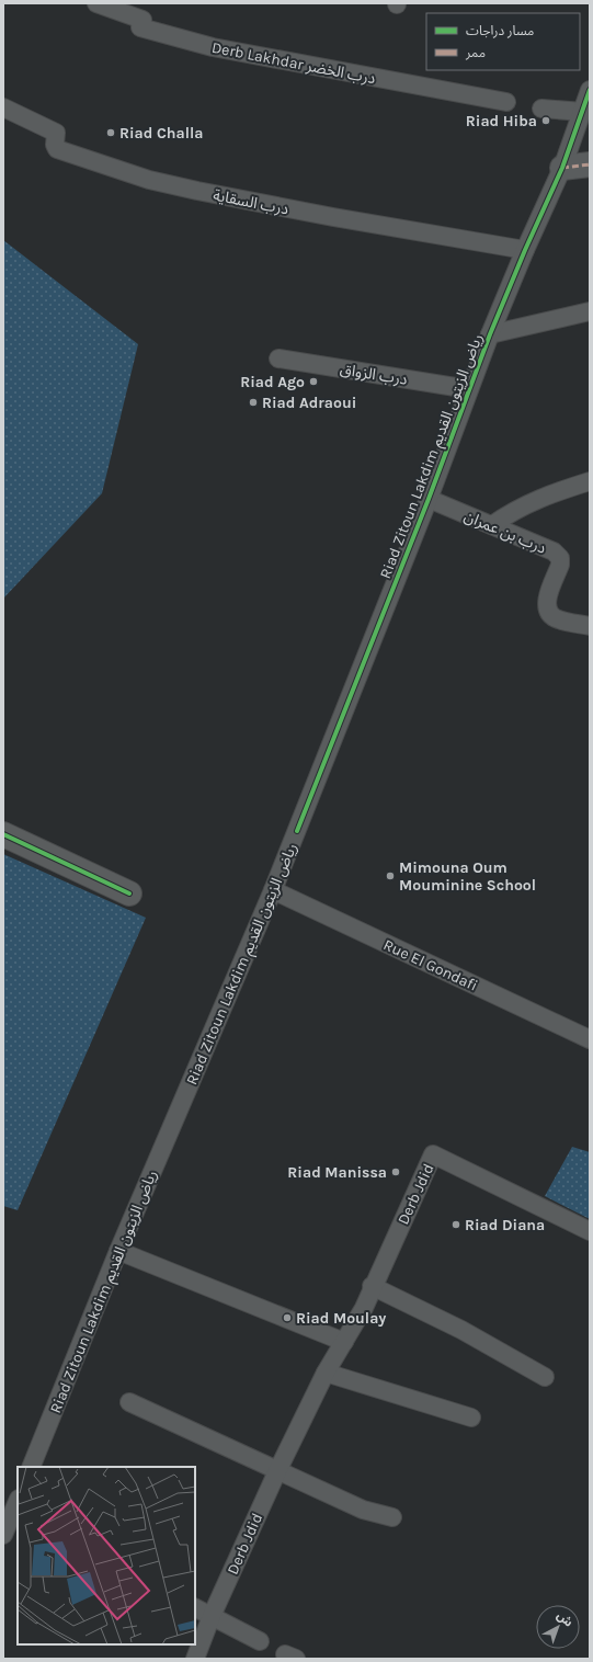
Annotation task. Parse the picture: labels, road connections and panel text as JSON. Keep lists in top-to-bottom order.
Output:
{
  "streets": {
    "lane": [
      "Derb Lakhdar درب الخضر",
      "درب السقاية",
      "درب الزواق",
      "Riad Zitoun Lakdim رياض الزيتون القديم",
      "درب بن عمران",
      "Rue El Gondafi",
      "Derb Jdid"
    ]
  },
  "crossings": [
    ["درب السقاية", "Riad Zitoun Lakdim رياض الزيتون القديم"],
    ["درب الزواق", "Riad Zitoun Lakdim رياض الزيتون القديم"],
    ["Riad Zitoun Lakdim رياض الزيتون القديم", "درب بن عمران"],
    ["Riad Zitoun Lakdim رياض الزيتون القديم", "Rue El Gondafi"]
  ],
  "places": [
    "Riad Hiba",
    "Riad Challa",
    "Riad Ago",
    "Riad Adraoui",
    "Mimouna Oum Mouminine School",
    "Riad Manissa",
    "Riad Diana",
    "Riad Moulay"
  ],
  "legend": ["مسار دراجات", "ممر"],
  "north": "top right"
}
